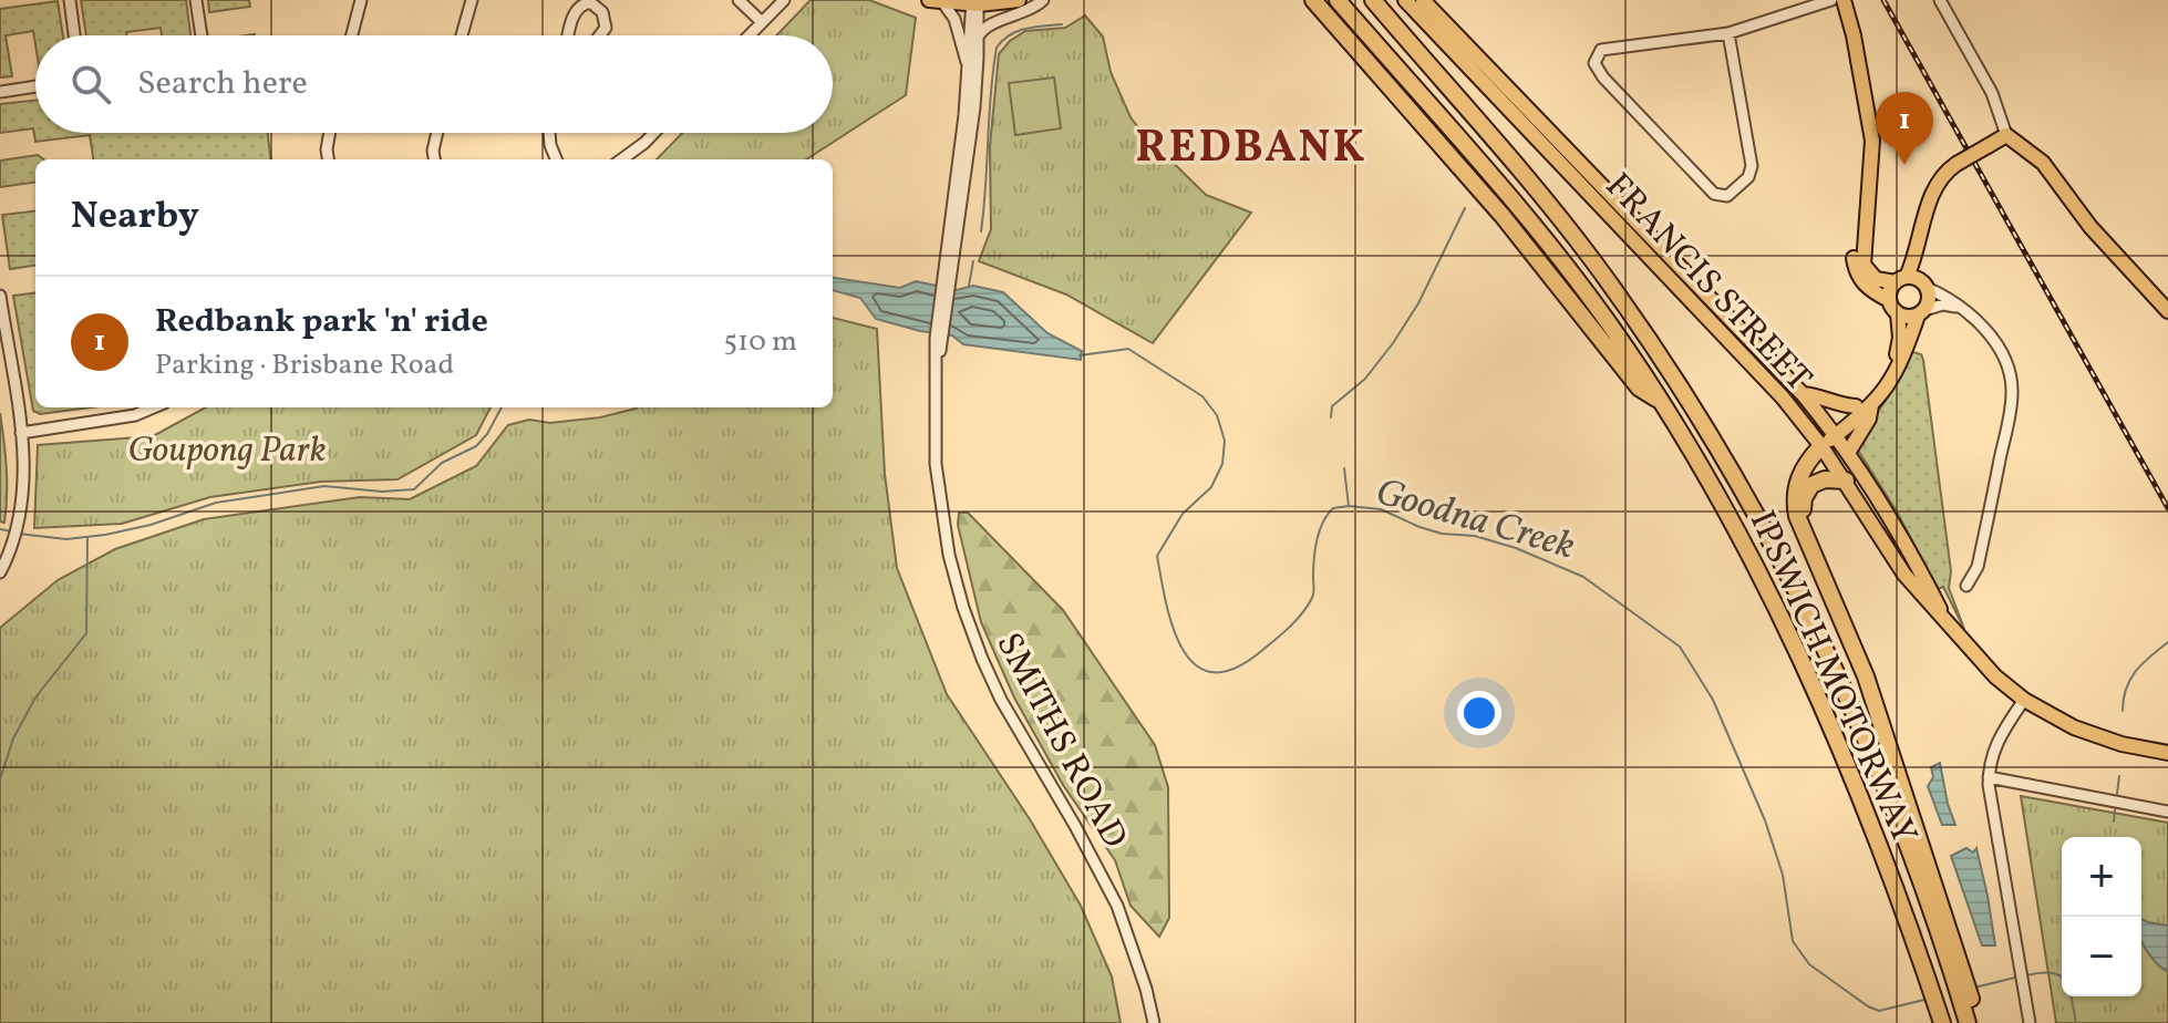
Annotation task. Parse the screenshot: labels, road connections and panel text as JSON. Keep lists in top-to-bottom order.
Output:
{
  "streets": {
    "highway": ["IPSWICH MOTORWAY"],
    "main road": ["FRANCIS STREET"],
    "street": ["SMITHS ROAD"]
  },
  "districts": ["REDBANK"],
  "water": ["Goodna Creek"],
  "parks": ["Goupong Park"],
  "page": {
    "search": "Search here",
    "pins": "1",
    "heading": "Nearby",
    "list": [
      {
        "mark": "1",
        "name": "Redbank park 'n' ride",
        "note": "Parking · Brisbane Road",
        "value": "510 m"
      }
    ],
    "map_buttons": ["+", "−"]
  }
}
